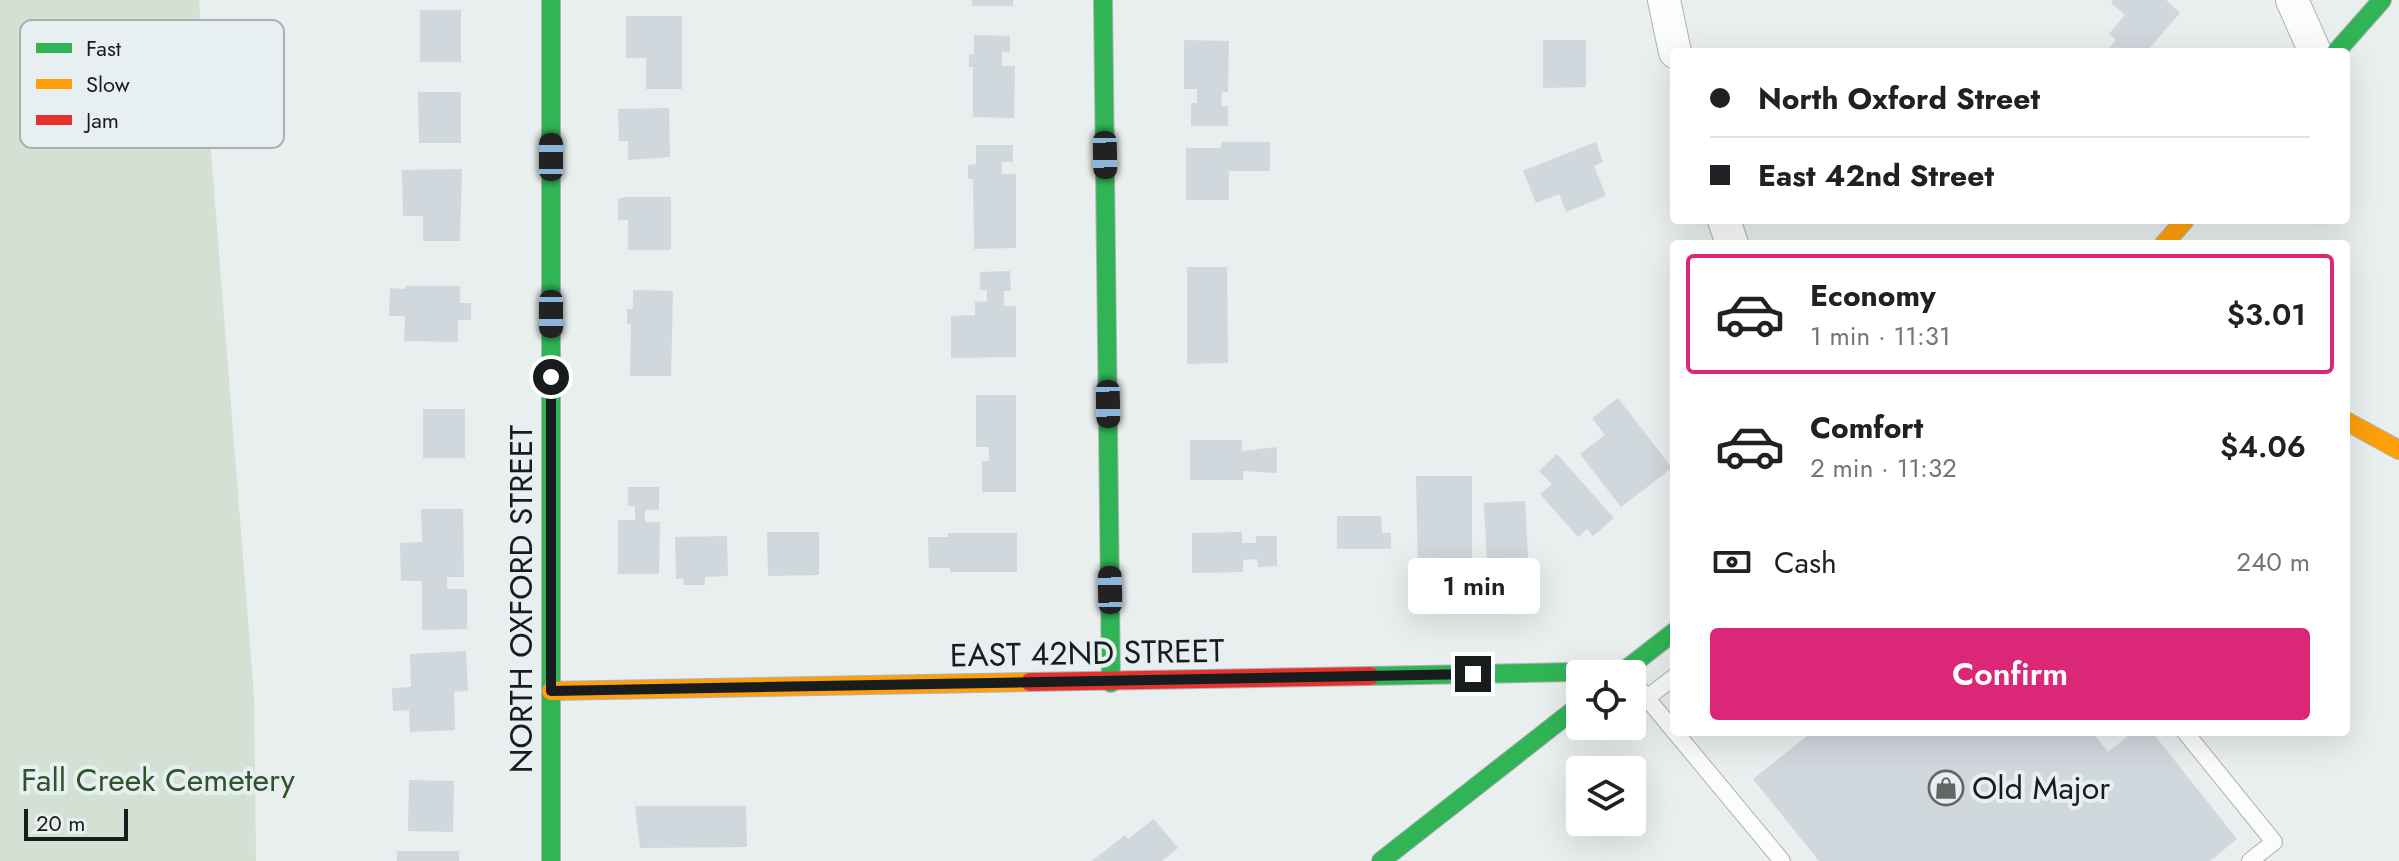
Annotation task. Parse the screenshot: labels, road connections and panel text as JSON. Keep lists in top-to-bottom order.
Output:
{
  "streets": {
    "street": ["NORTH OXFORD STREET", "EAST 42ND STREET"]
  },
  "crossings": [
    ["NORTH OXFORD STREET", "EAST 42ND STREET"]
  ],
  "parks": ["Fall Creek Cemetery"],
  "places": {
    "shop": ["Old Major"]
  },
  "legend": ["Fast", "Slow", "Jam"],
  "scale_bar": "20 m",
  "page": {
    "banner": ["North Oxford Street", "East 42nd Street"],
    "list": [
      {
        "name": "Economy",
        "note": "1 min · 11:31",
        "value": "$3.01"
      },
      {
        "name": "Comfort",
        "note": "2 min · 11:32",
        "value": "$4.06"
      }
    ],
    "pay": ["Cash", "240 m"],
    "bubble": "1 min",
    "buttons": "Confirm",
    "scale": "20 m"
  }
}
